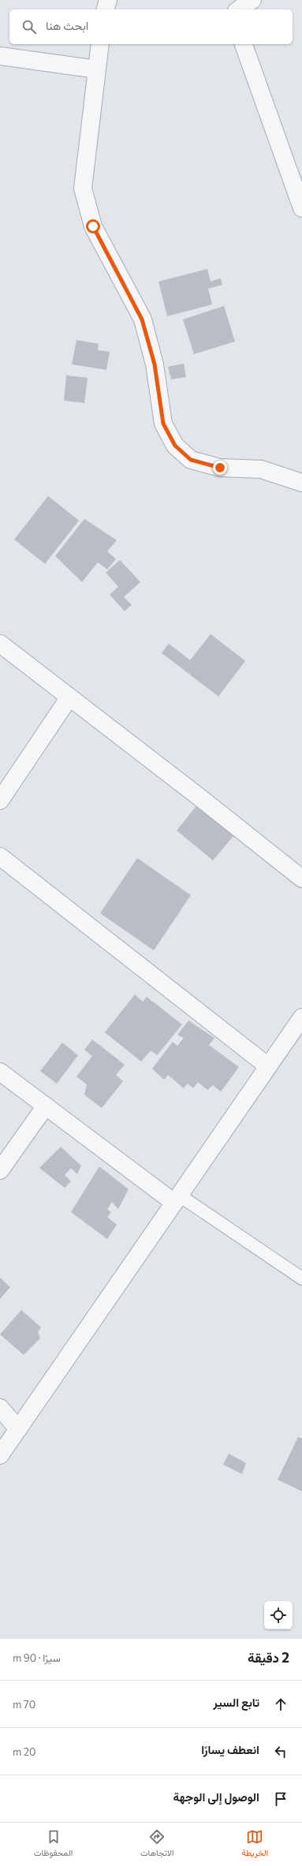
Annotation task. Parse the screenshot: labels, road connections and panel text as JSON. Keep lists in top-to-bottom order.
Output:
{
  "page": {
    "search": "ابحث هنا",
    "heading": ["2 دقيقة", "سيرًا · 90 m"],
    "list": [
      ["تابع السير", "70 m"],
      ["انعطف يسارًا", "20 m"],
      "الوصول إلى الوجهة"
    ],
    "nav": ["الخريطة", "الاتجاهات", "المحفوظات"]
  }
}
